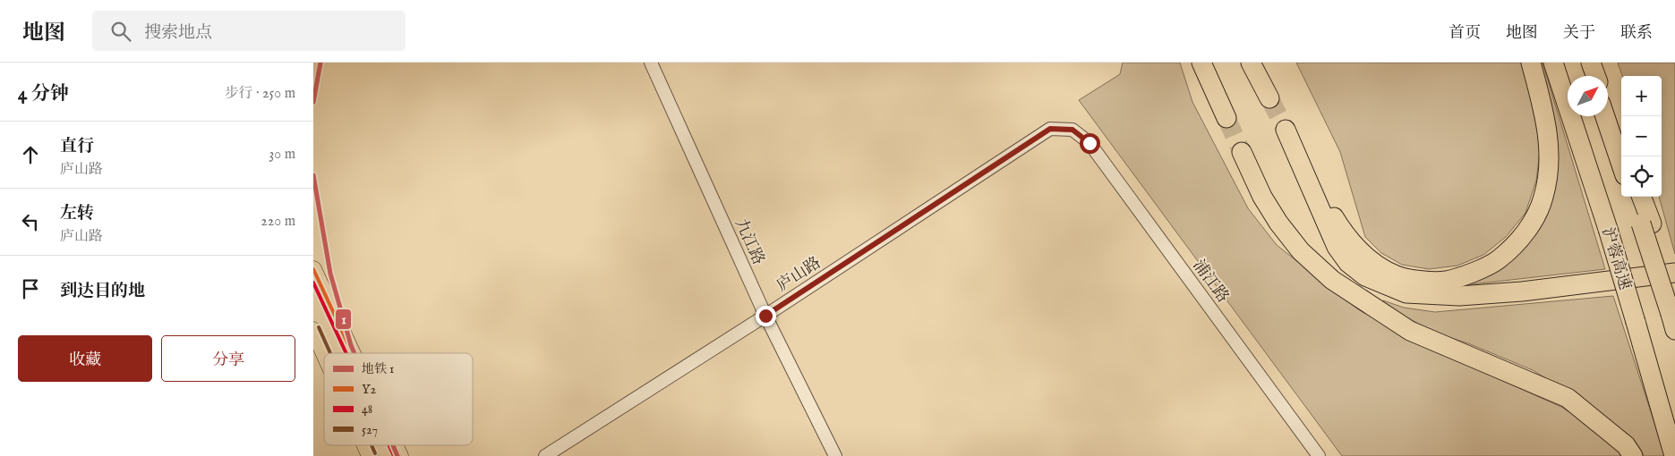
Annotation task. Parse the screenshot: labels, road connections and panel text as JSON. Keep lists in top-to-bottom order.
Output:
{
  "streets": {
    "highway": ["沪蓉高速"],
    "street": ["九江路", "庐山路", "浦江路"]
  },
  "crossings": [
    ["九江路", "庐山路"],
    ["庐山路", "浦江路"]
  ],
  "lines": [
    "metro line 1",
    "transit line Y2",
    "transit line 48",
    "transit line 527"
  ],
  "legend": [
    "地铁 1",
    "Y2",
    "48",
    "527"
  ],
  "north": "top right",
  "page": {
    "header": "地图",
    "search": "搜索地点",
    "nav": [
      "首页",
      "地图",
      "关于",
      "联系"
    ],
    "heading": ["4 分钟", "步行 · 250 m"],
    "map_buttons": ["+", "−"],
    "list": [
      ["直行", "庐山路", "30 m"],
      ["左转", "庐山路", "220 m"],
      "到达目的地"
    ],
    "buttons": ["收藏", "分享"]
  }
}
